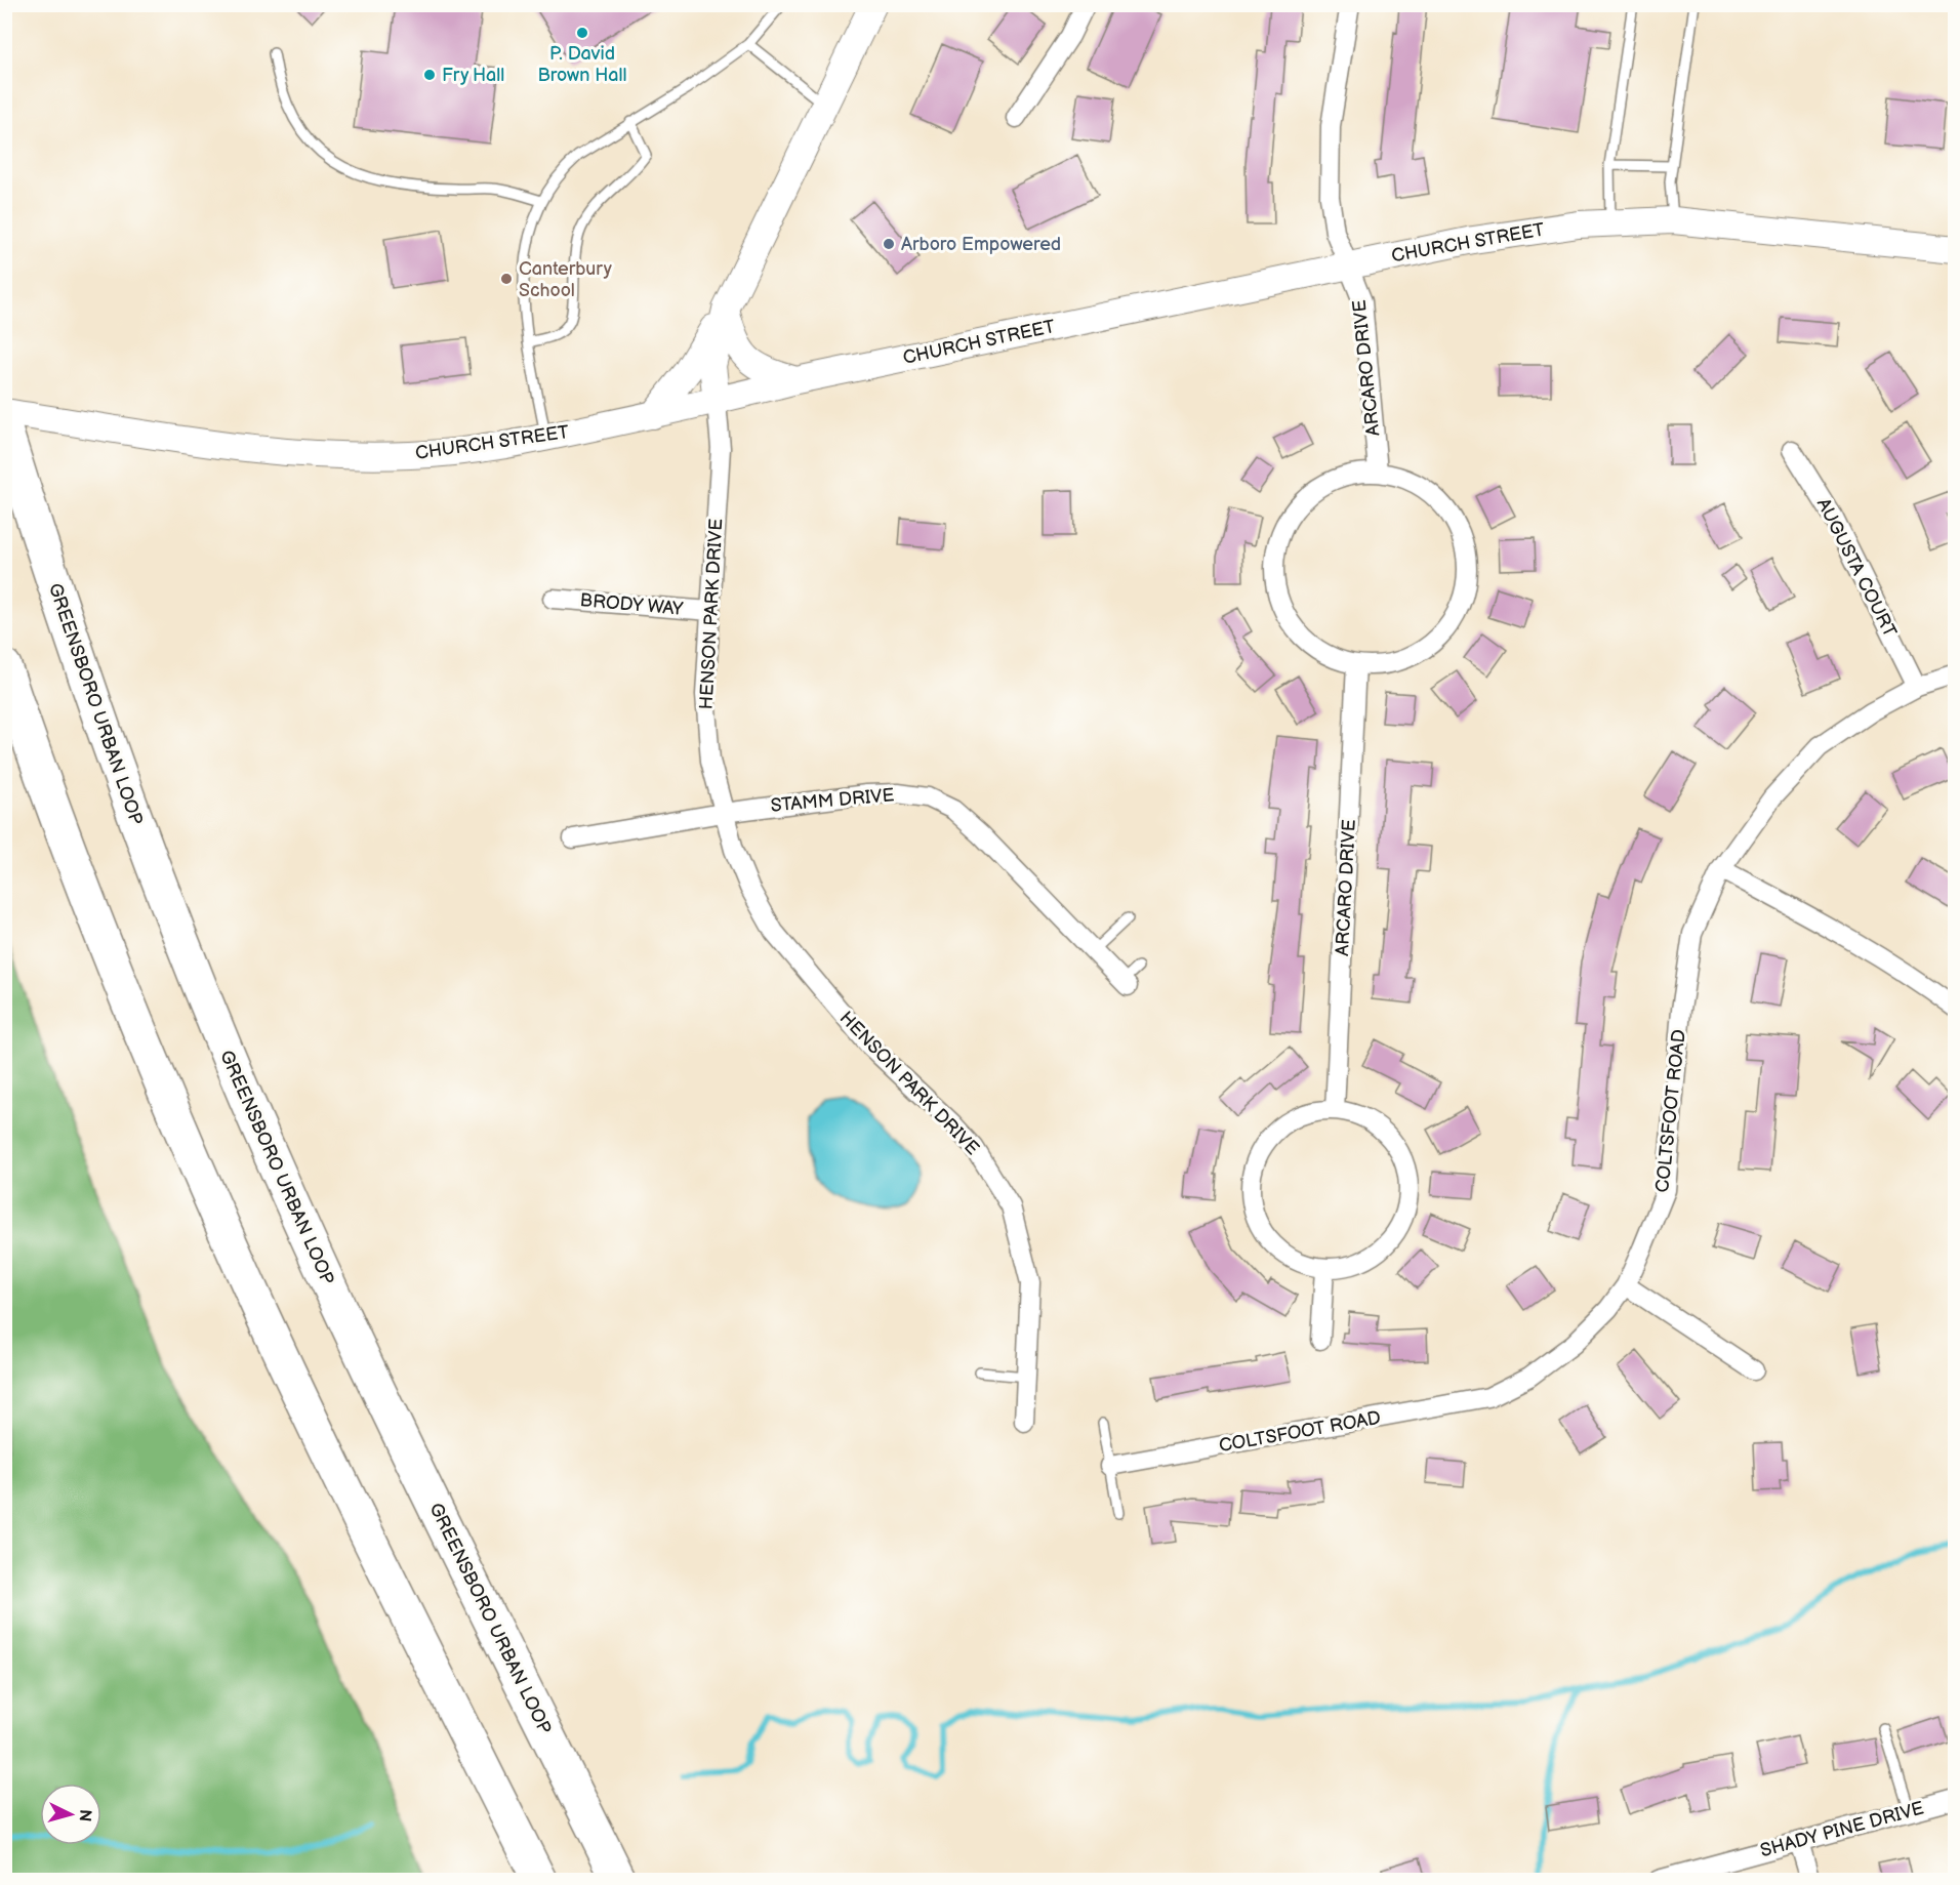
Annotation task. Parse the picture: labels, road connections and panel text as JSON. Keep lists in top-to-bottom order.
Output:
{
  "streets": {
    "highway": ["GREENSBORO URBAN LOOP"],
    "street": [
      "CHURCH STREET",
      "ARCARO DRIVE",
      "AUGUSTA COURT",
      "BRODY WAY",
      "HENSON PARK DRIVE",
      "STAMM DRIVE",
      "COLTSFOOT ROAD",
      "SHADY PINE DRIVE"
    ]
  },
  "crossings": [
    ["CHURCH STREET", "ARCARO DRIVE"],
    ["CHURCH STREET", "HENSON PARK DRIVE"],
    ["AUGUSTA COURT", "COLTSFOOT ROAD"],
    ["BRODY WAY", "HENSON PARK DRIVE"],
    ["HENSON PARK DRIVE", "STAMM DRIVE"]
  ],
  "places": [
    "P. David Brown Hall",
    "Fry Hall",
    "Arboro Empowered",
    "Canterbury School"
  ],
  "north": "right"
}
